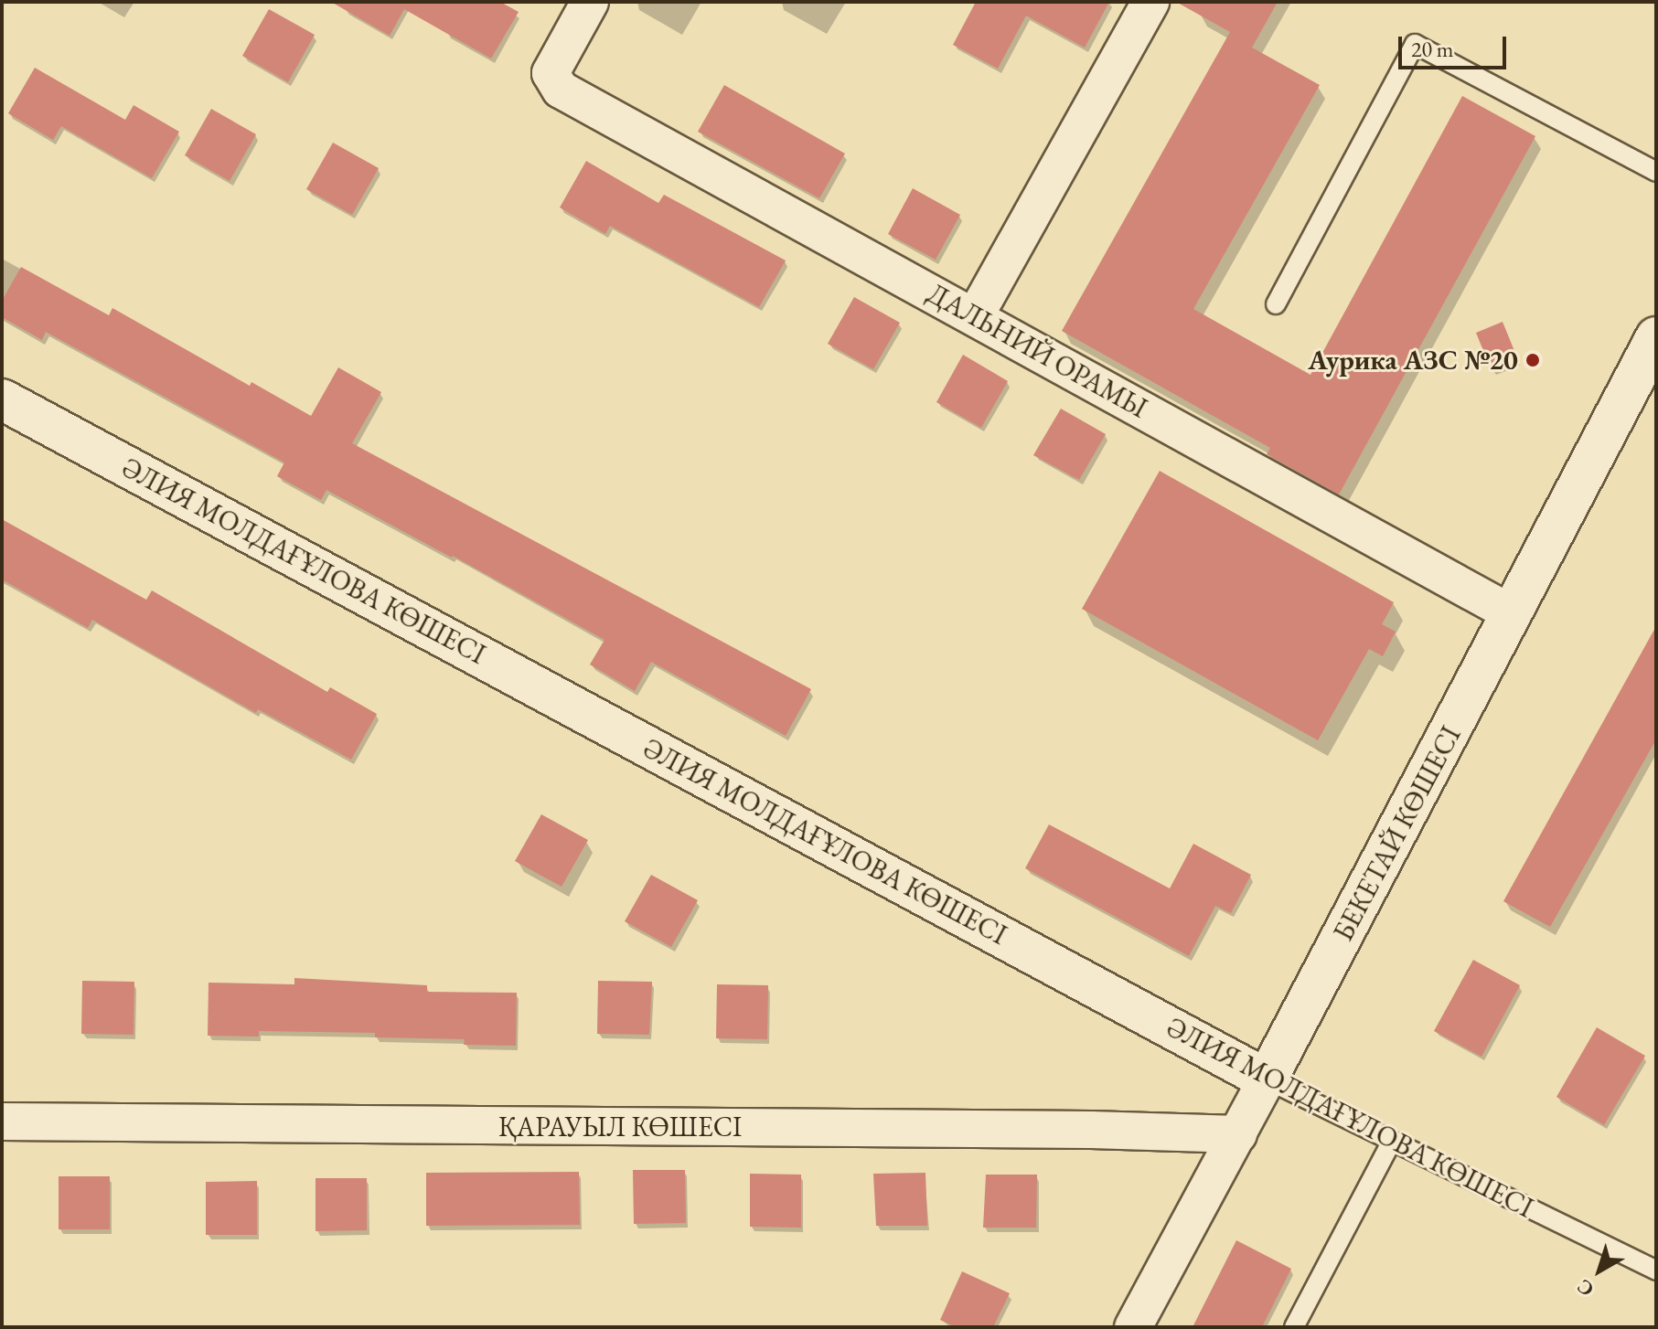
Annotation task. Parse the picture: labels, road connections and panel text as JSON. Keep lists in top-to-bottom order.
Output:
{
  "streets": {
    "street": [
      "ДАЛЬНИЙ ОРАМЫ",
      "ӘЛИЯ МОЛДАҒҰЛОВА КӨШЕСІ",
      "БЕКЕТАЙ КӨШЕСІ",
      "ҚАРАУЫЛ КӨШЕСІ"
    ]
  },
  "crossings": [
    ["ДАЛЬНИЙ ОРАМЫ", "БЕКЕТАЙ КӨШЕСІ"],
    ["ӘЛИЯ МОЛДАҒҰЛОВА КӨШЕСІ", "БЕКЕТАЙ КӨШЕСІ"],
    ["БЕКЕТАЙ КӨШЕСІ", "ҚАРАУЫЛ КӨШЕСІ"]
  ],
  "places": ["Аурика АЗС №20"],
  "scale_bar": "20 m",
  "north": "bottom left"
}
